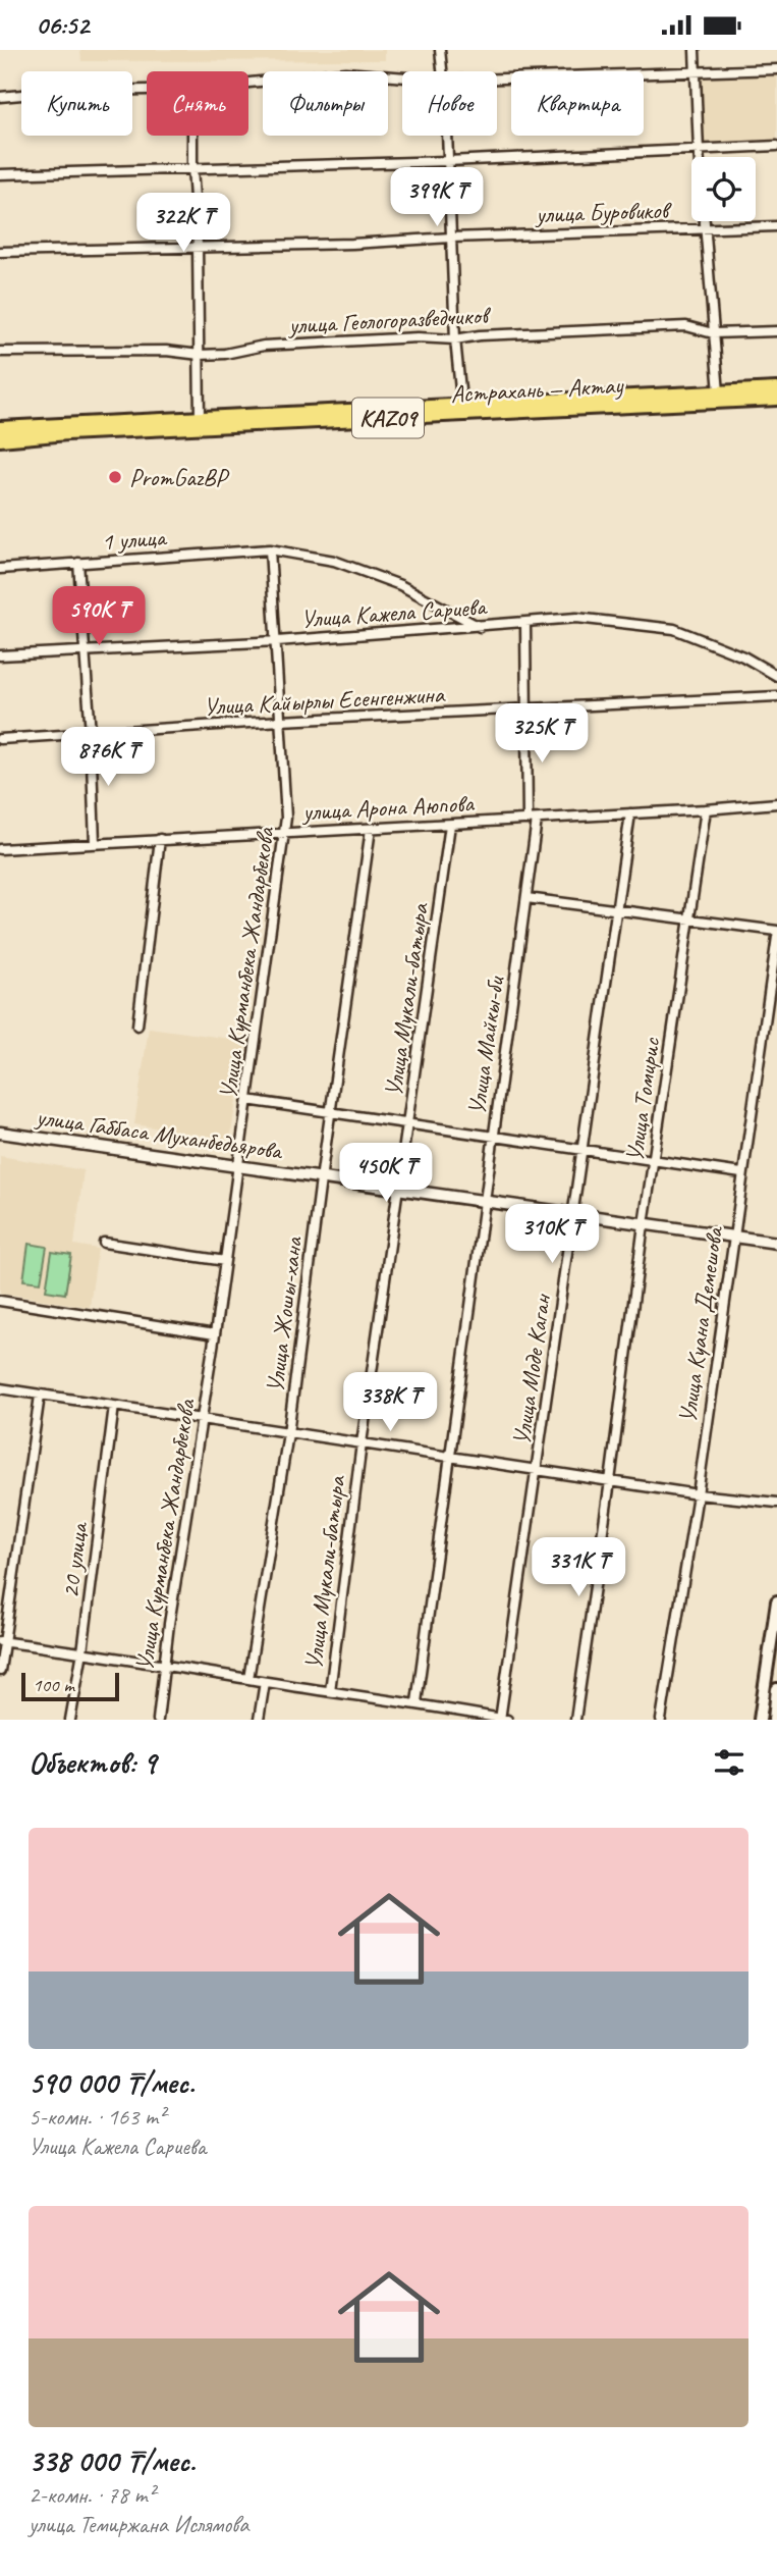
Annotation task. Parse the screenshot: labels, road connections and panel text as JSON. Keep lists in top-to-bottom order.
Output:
{
  "streets": {
    "highway": ["Астрахань — Актау", "KAZ09"],
    "street": [
      "улица Буровиков",
      "улица Геологоразведчиков",
      "1 улица",
      "Улица Кажела Сариева",
      "Улица Кайырлы Есенгенжина",
      "улица Арона Аюпова",
      "Улица Курманбека Жандарбекова",
      "Улица Мукали-батыра",
      "Улица Майкы-би",
      "Улица Томирис",
      "улица Габбаса Муханбедьярова",
      "Улица Жошы-хана",
      "Улица Куана Демешова",
      "Улица Моде Каган",
      "20 улица"
    ]
  },
  "crossings": [
    ["1 улица", "Улица Кажела Сариева"],
    ["1 улица", "Улица Курманбека Жандарбекова"],
    ["Улица Кажела Сариева", "Улица Курманбека Жандарбекова"],
    ["Улица Кажела Сариева", "Улица Майкы-би"],
    ["Улица Кайырлы Есенгенжина", "Улица Курманбека Жандарбекова"],
    ["Улица Кайырлы Есенгенжина", "Улица Майкы-би"],
    ["улица Арона Аюпова", "Улица Курманбека Жандарбекова"],
    ["улица Арона Аюпова", "Улица Мукали-батыра"],
    ["улица Арона Аюпова", "Улица Майкы-би"],
    ["улица Арона Аюпова", "Улица Томирис"],
    ["улица Арона Аюпова", "Улица Жошы-хана"],
    ["улица Арона Аюпова", "Улица Моде Каган"],
    ["Улица Курманбека Жандарбекова", "улица Габбаса Муханбедьярова"],
    ["Улица Мукали-батыра", "улица Габбаса Муханбедьярова"],
    ["Улица Майкы-би", "улица Габбаса Муханбедьярова"],
    ["Улица Томирис", "улица Габбаса Муханбедьярова"],
    ["улица Габбаса Муханбедьярова", "Улица Жошы-хана"],
    ["улица Габбаса Муханбедьярова", "Улица Куана Демешова"],
    ["улица Габбаса Муханбедьярова", "Улица Моде Каган"]
  ],
  "places": ["PromGazBP"],
  "scale_bar": "100 m",
  "page": {
    "status": "06:52",
    "chip": [
      "Купить",
      "Снять",
      "Фильтры",
      "Новое",
      "Квартира"
    ],
    "price": [
      "399K ₸",
      "322K ₸",
      "590K ₸",
      "325K ₸",
      "876K ₸",
      "450K ₸",
      "310K ₸",
      "338K ₸",
      "331K ₸"
    ],
    "scale": "100 m",
    "heading": "Объектов: 9",
    "list": [
      {
        "name": "590 000 ₸/мес.",
        "note": "5-комн. · 163 m² · Улица Кажела Сариева"
      },
      {
        "name": "338 000 ₸/мес.",
        "note": "2-комн. · 78 m² · улица Темиржана Ислямова"
      }
    ]
  }
}
